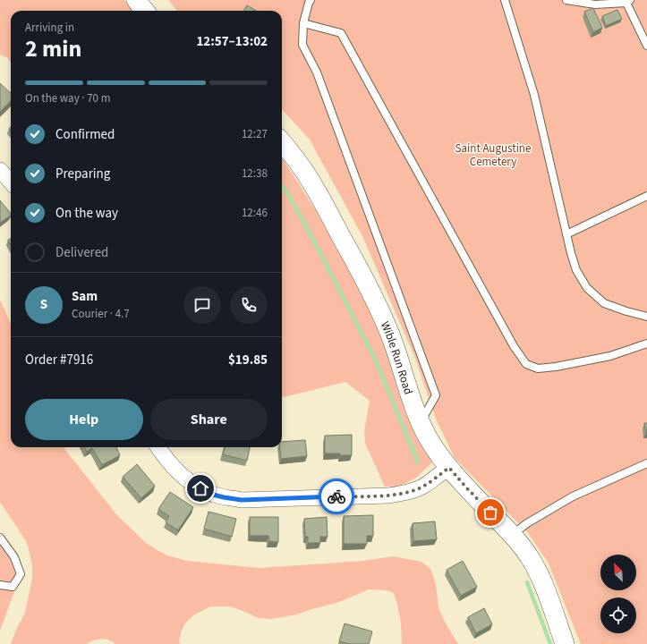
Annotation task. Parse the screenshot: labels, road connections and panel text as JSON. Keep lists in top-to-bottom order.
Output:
{
  "streets": {
    "street": ["Wible Run Road"]
  },
  "parks": ["Saint Augustine Cemetery"],
  "north": "top left",
  "page": {
    "heading": ["2 min", "Arriving in", "12:57–13:02"],
    "panel": [
      "Sam",
      "Courier · 4.7",
      "Order #7916",
      "$19.85"
    ],
    "bar": "On the way · 70 m",
    "list": [
      ["Confirmed", "12:27"],
      ["Preparing", "12:38"],
      ["On the way", "12:46"],
      "Delivered"
    ],
    "round": "S",
    "buttons": ["Help", "Share"]
  }
}
